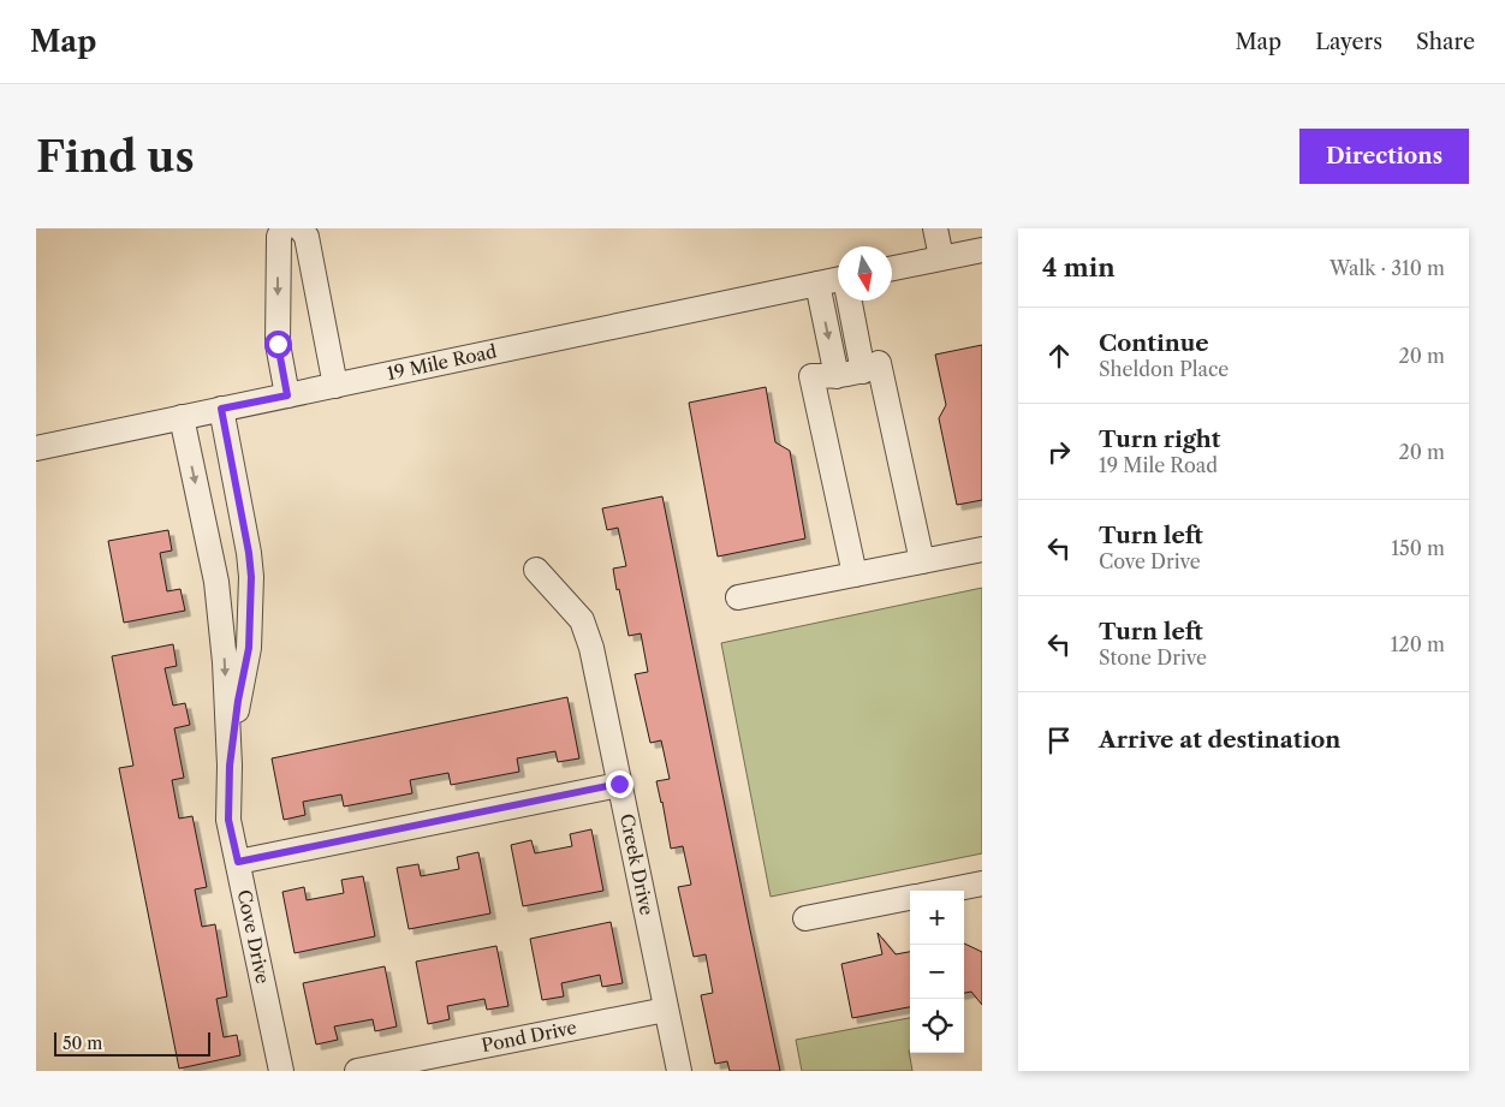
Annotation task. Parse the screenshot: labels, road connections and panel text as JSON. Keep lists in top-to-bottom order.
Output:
{
  "streets": {
    "street": [
      "19 Mile Road",
      "Creek Drive",
      "Cove Drive",
      "Pond Drive"
    ]
  },
  "crossings": [
    ["19 Mile Road", "Cove Drive"],
    ["Creek Drive", "Pond Drive"]
  ],
  "scale_bar": "50 m",
  "north": "bottom",
  "page": {
    "header": "Map",
    "nav": ["Map", "Layers", "Share"],
    "buttons": "Directions",
    "title": "Find us",
    "heading": ["4 min", "Walk · 310 m"],
    "list": [
      ["Continue", "Sheldon Place", "20 m"],
      ["Turn right", "19 Mile Road", "20 m"],
      ["Turn left", "Cove Drive", "150 m"],
      ["Turn left", "Stone Drive", "120 m"],
      "Arrive at destination"
    ],
    "map_buttons": ["+", "−"],
    "scale": "50 m"
  }
}
